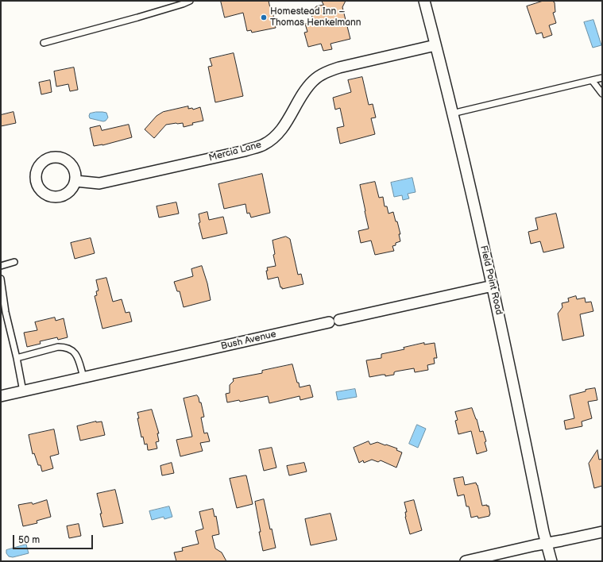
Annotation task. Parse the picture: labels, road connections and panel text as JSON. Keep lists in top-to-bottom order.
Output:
{
  "streets": {
    "street": ["Mercia Lane", "Field Point Road", "Bush Avenue"]
  },
  "crossings": [
    ["Mercia Lane", "Field Point Road"],
    ["Field Point Road", "Bush Avenue"]
  ],
  "places": ["Homestead Inn – Thomas Henkelmann"],
  "scale_bar": "50 m"
}
